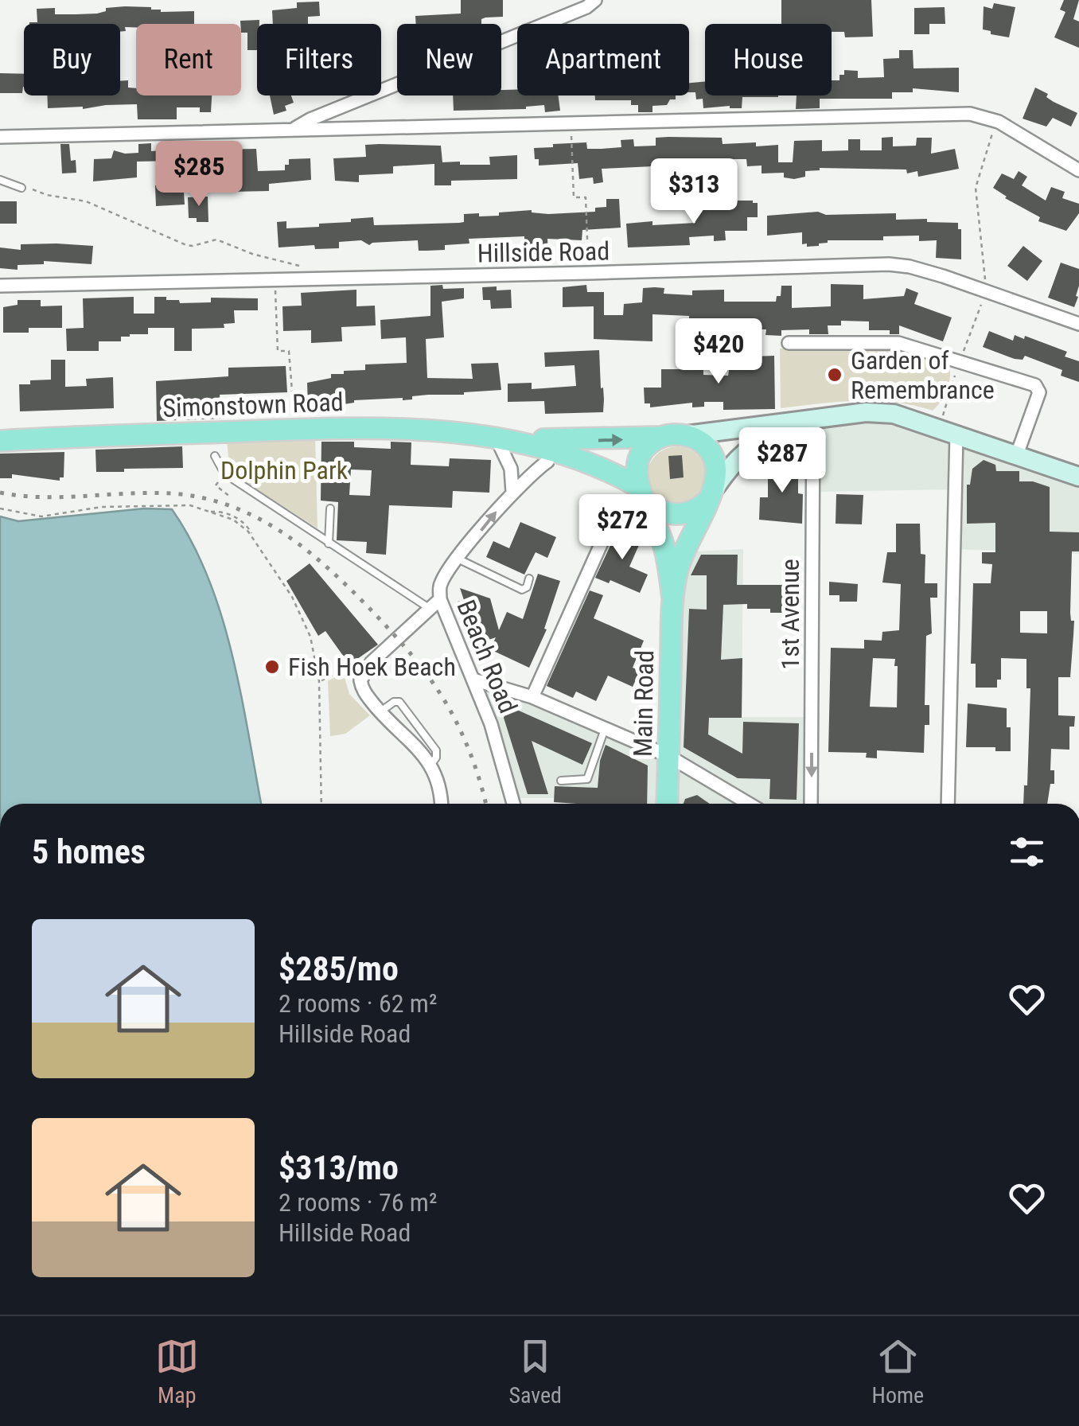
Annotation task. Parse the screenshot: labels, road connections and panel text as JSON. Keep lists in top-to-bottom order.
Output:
{
  "streets": {
    "main road": ["Simonstown Road", "Main Road"],
    "street": ["Hillside Road", "1st Avenue", "Beach Road"]
  },
  "crossings": [
    ["Simonstown Road", "Main Road"]
  ],
  "one_way": ["1st Avenue"],
  "parks": ["Dolphin Park"],
  "places": ["Garden of Remembrance", "Fish Hoek Beach"],
  "page": {
    "chip": [
      "Buy",
      "Rent",
      "Filters",
      "New",
      "Apartment",
      "House"
    ],
    "price": [
      "$285",
      "$313",
      "$420",
      "$287",
      "$272"
    ],
    "heading": "5 homes",
    "list": [
      {
        "name": "$285/mo",
        "note": "2 rooms · 62 m² · Hillside Road"
      },
      {
        "name": "$313/mo",
        "note": "2 rooms · 76 m² · Hillside Road"
      }
    ],
    "tabs": ["Map", "Saved", "Home"]
  }
}
